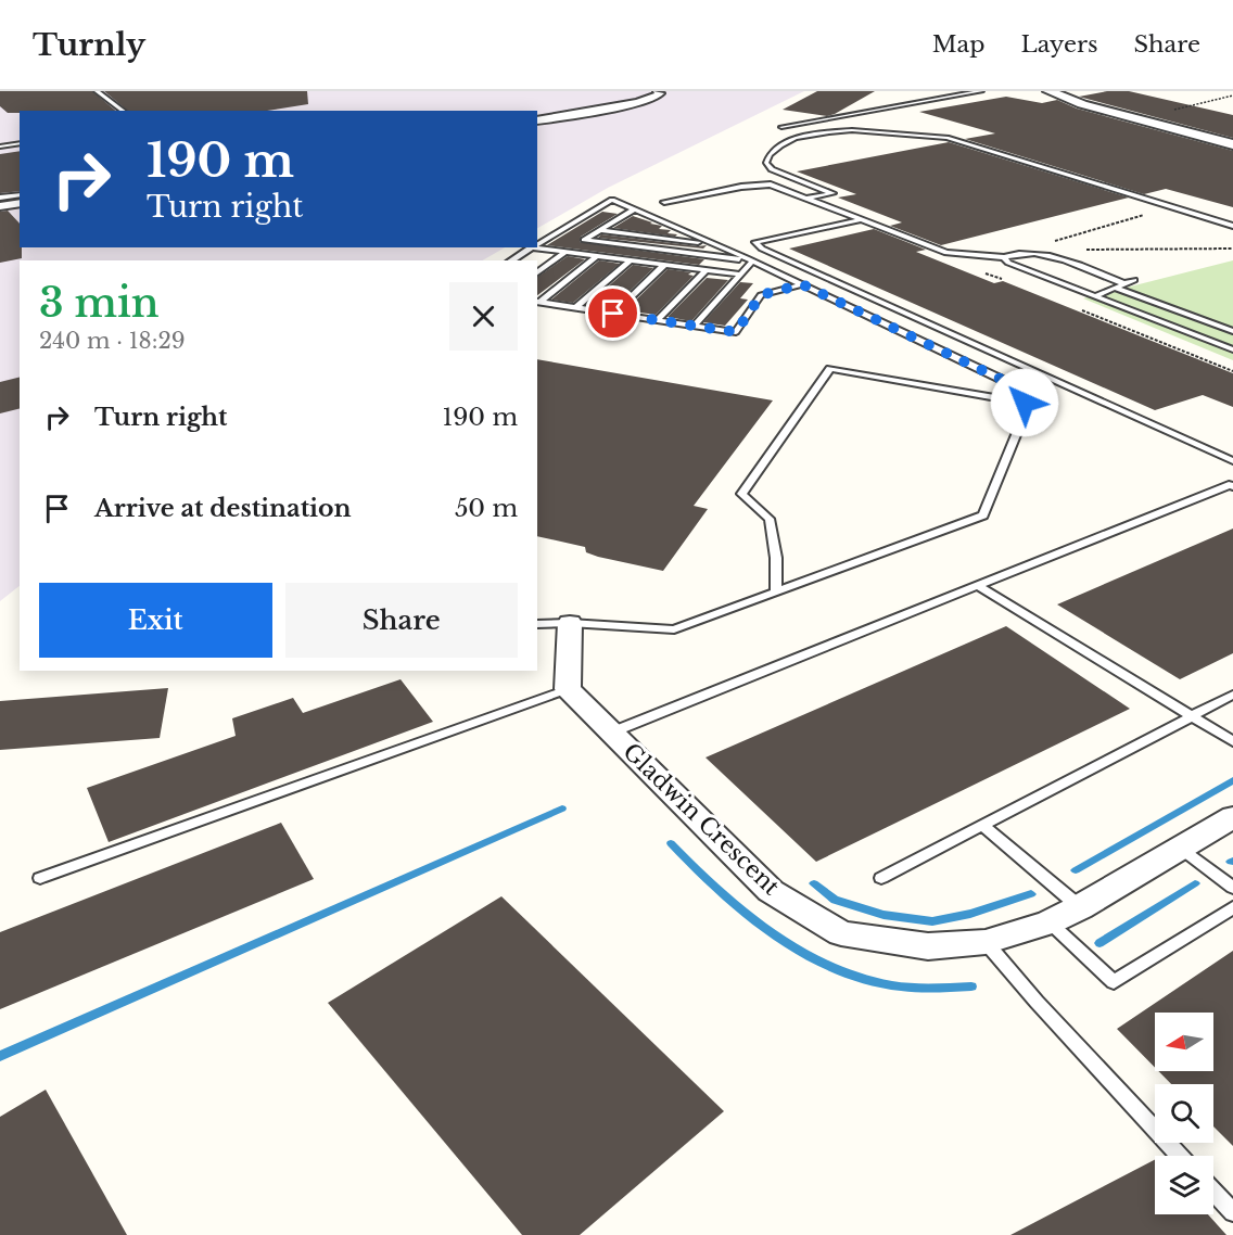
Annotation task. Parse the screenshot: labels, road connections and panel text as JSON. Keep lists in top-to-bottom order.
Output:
{
  "streets": {
    "street": ["Gladwin Crescent"]
  },
  "north": "left",
  "page": {
    "header": "Turnly",
    "nav": ["Map", "Layers", "Share"],
    "turn": ["190 m", "Turn right"],
    "heading": ["3 min", "240 m · 18:29"],
    "list": [
      {
        "name": "Turn right",
        "value": "190 m"
      },
      {
        "name": "Arrive at destination",
        "value": "50 m"
      }
    ],
    "buttons": ["Exit", "Share"]
  }
}
